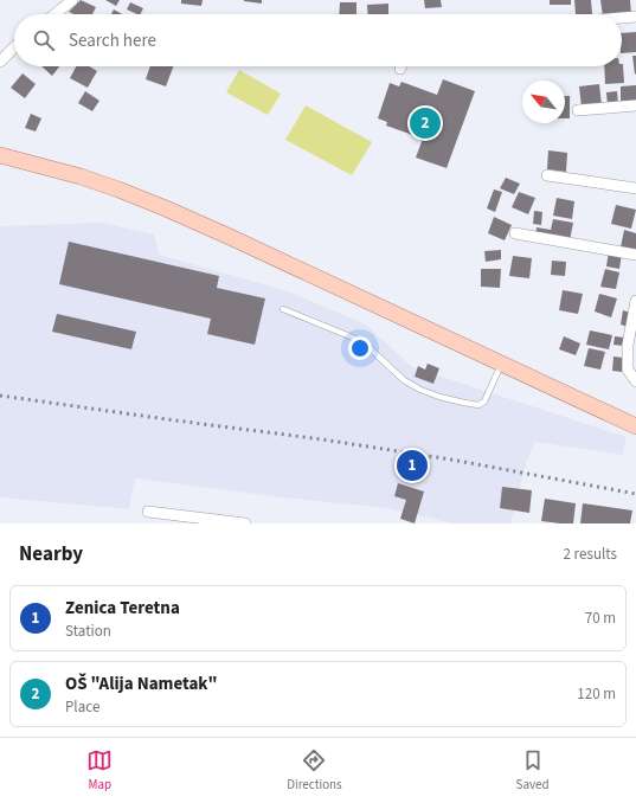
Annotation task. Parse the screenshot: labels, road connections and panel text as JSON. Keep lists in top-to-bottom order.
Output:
{
  "north": "top left",
  "page": {
    "search": "Search here",
    "pins": ["2", "1"],
    "heading": ["Nearby", "2 results"],
    "list": [
      {
        "mark": "1",
        "name": "Zenica Teretna",
        "note": "Station",
        "value": "70 m"
      },
      {
        "mark": "2",
        "name": "OŠ \"Alija Nametak\"",
        "note": "Place",
        "value": "120 m"
      }
    ],
    "nav": ["Map", "Directions", "Saved"]
  }
}
